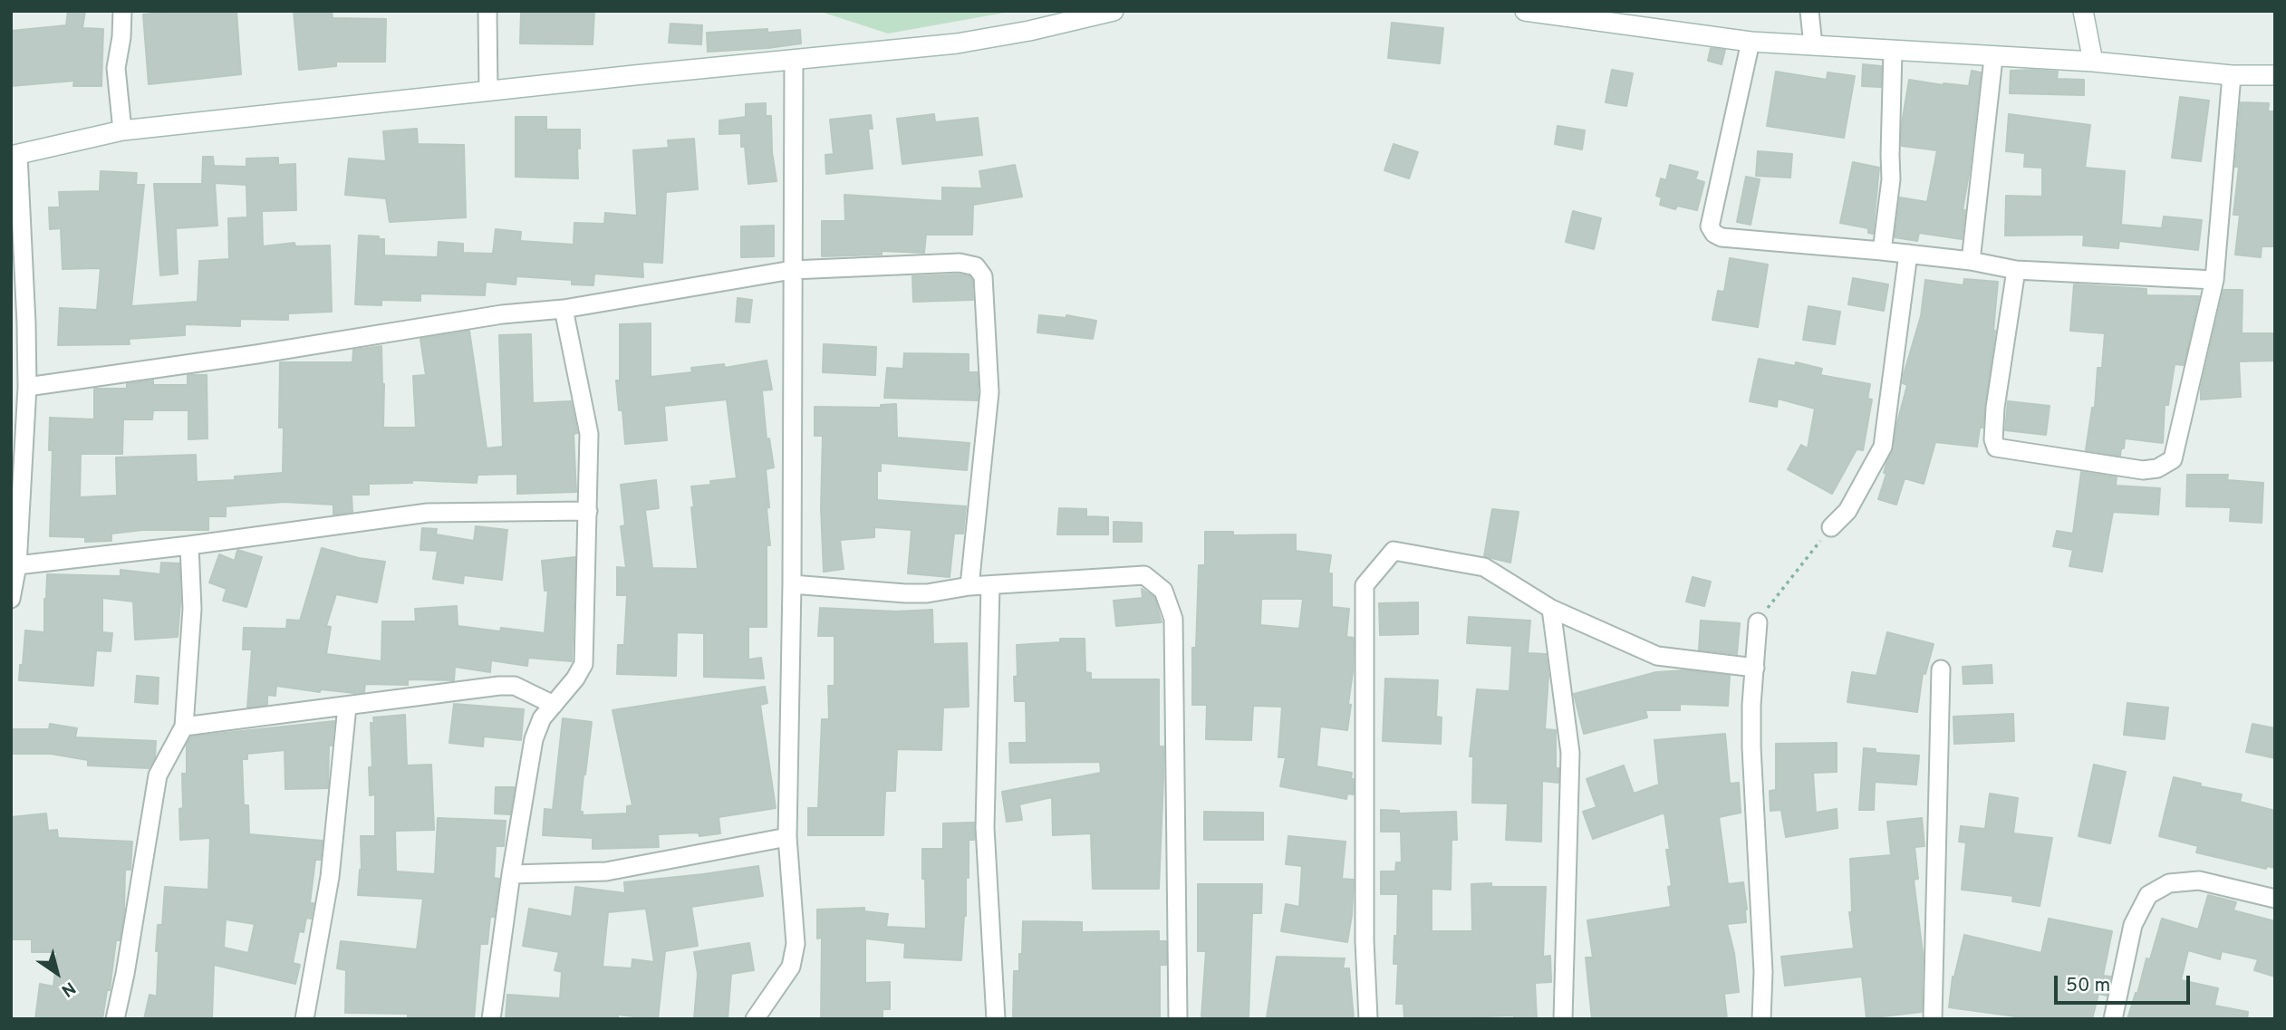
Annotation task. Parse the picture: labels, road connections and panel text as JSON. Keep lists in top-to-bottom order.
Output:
{
  "scale_bar": "50 m",
  "north": "bottom right"
}
